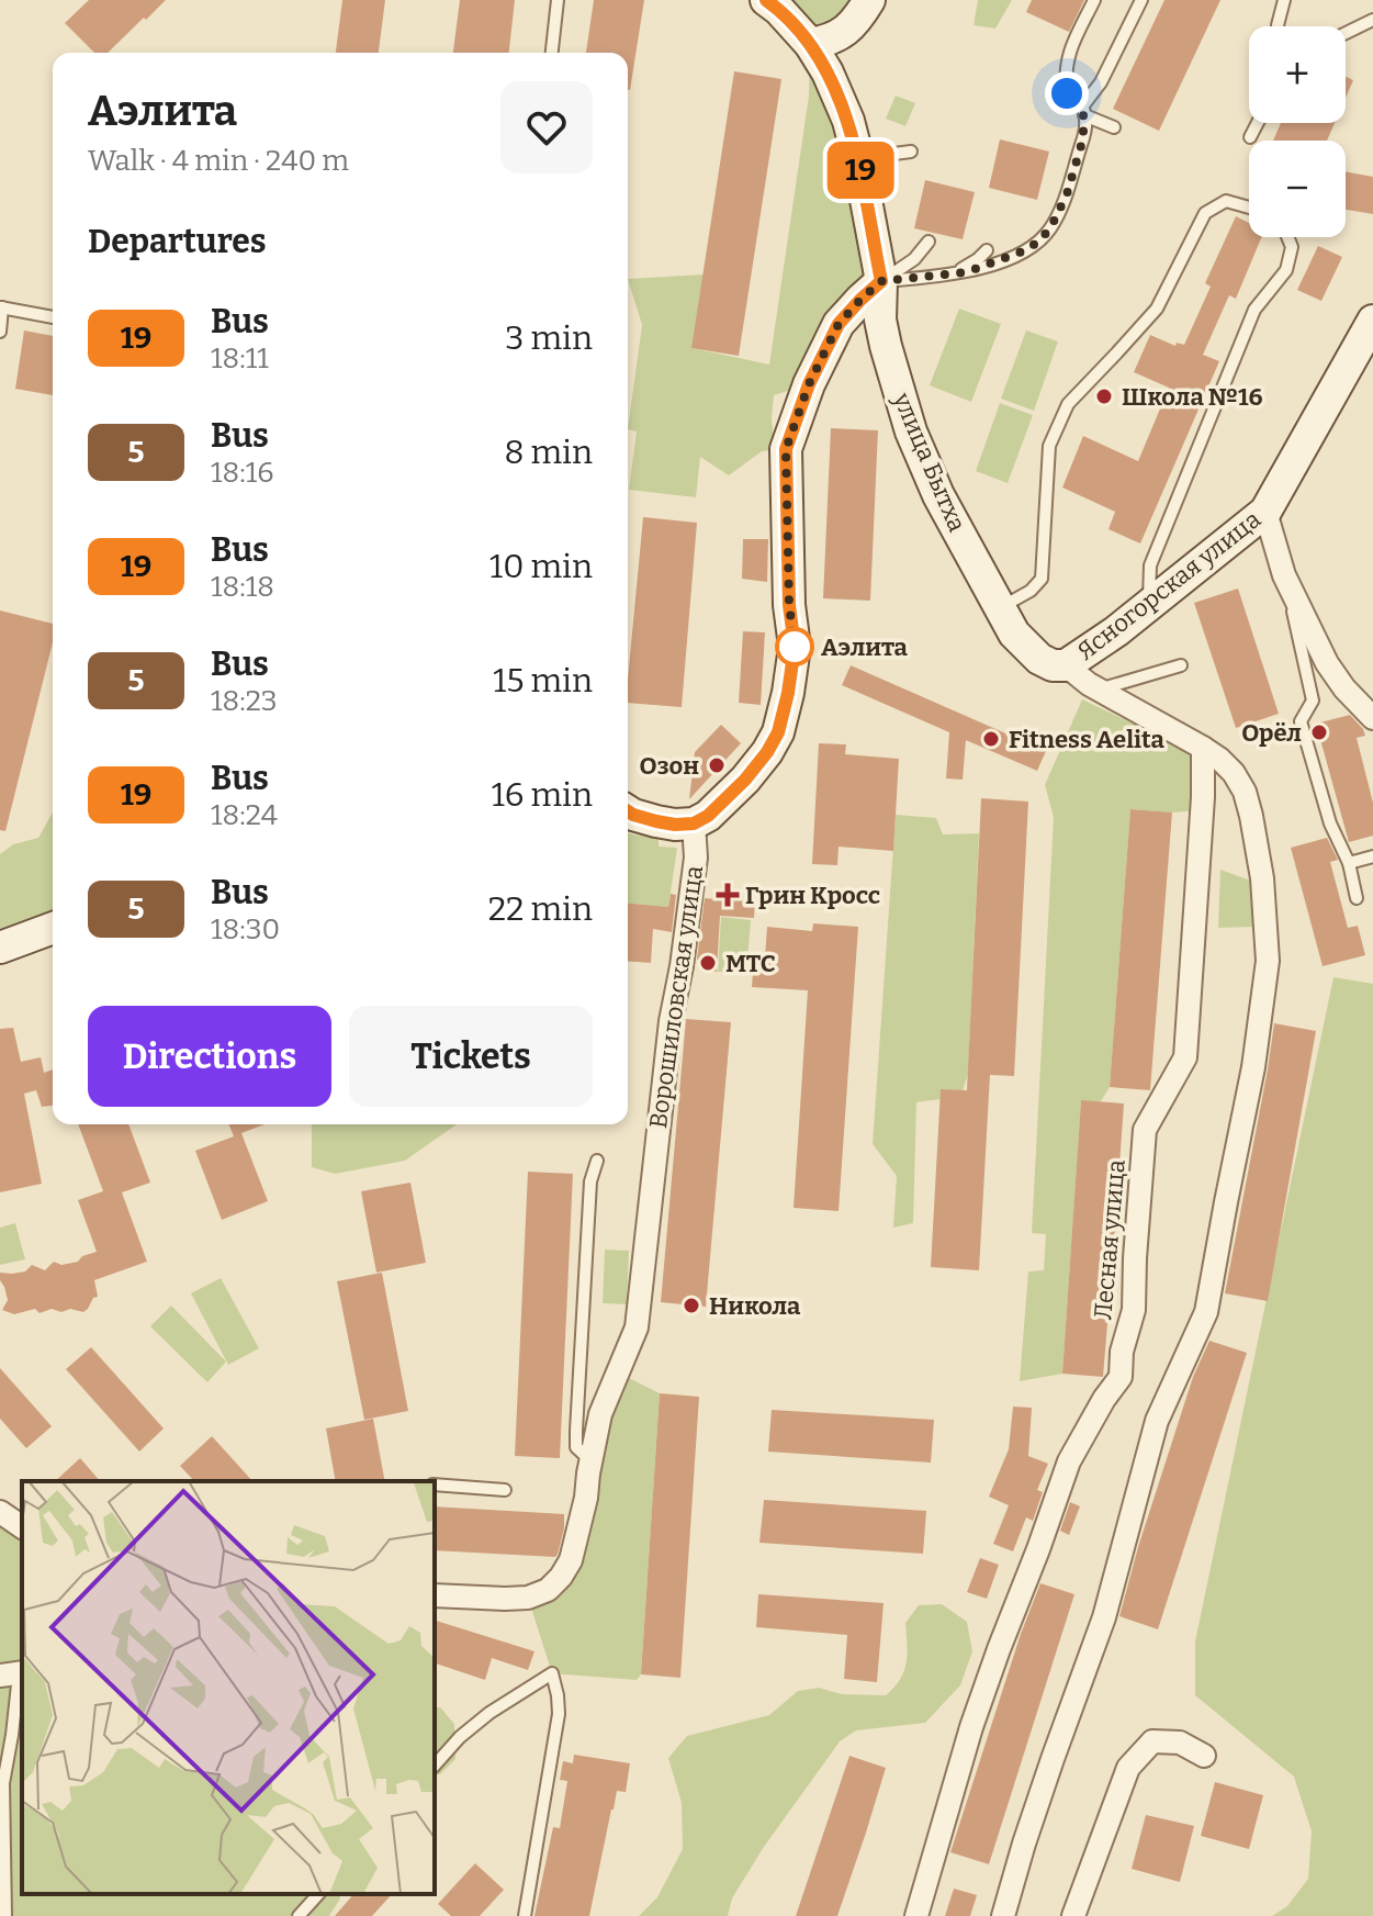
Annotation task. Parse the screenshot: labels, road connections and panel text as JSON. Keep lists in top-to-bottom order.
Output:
{
  "streets": {
    "street": [
      "улица Бытха",
      "Ясногорская улица",
      "Ворошиловская улица",
      "Лесная улица"
    ]
  },
  "crossings": [
    ["улица Бытха", "Ясногорская улица"],
    ["улица Бытха", "Лесная улица"]
  ],
  "places": {
    "other": [
      "Школа №16",
      "Аэлита",
      "Орёл",
      "Fitness Aelita",
      "Озон",
      "МТС",
      "Никола"
    ],
    "health": ["Грин Кросс"]
  },
  "lines": ["bus line 19"],
  "page": {
    "on_map": "19",
    "map_buttons": ["+", "−"],
    "heading": [
      ["Аэлита", "Walk · 4 min · 240 m"],
      "Departures"
    ],
    "list": [
      {
        "mark": "19",
        "name": "Bus",
        "note": "18:11",
        "value": "3 min"
      },
      {
        "mark": "5",
        "name": "Bus",
        "note": "18:16",
        "value": "8 min"
      },
      {
        "mark": "19",
        "name": "Bus",
        "note": "18:18",
        "value": "10 min"
      },
      {
        "mark": "5",
        "name": "Bus",
        "note": "18:23",
        "value": "15 min"
      },
      {
        "mark": "19",
        "name": "Bus",
        "note": "18:24",
        "value": "16 min"
      },
      {
        "mark": "5",
        "name": "Bus",
        "note": "18:30",
        "value": "22 min"
      }
    ],
    "buttons": ["Directions", "Tickets"]
  }
}
